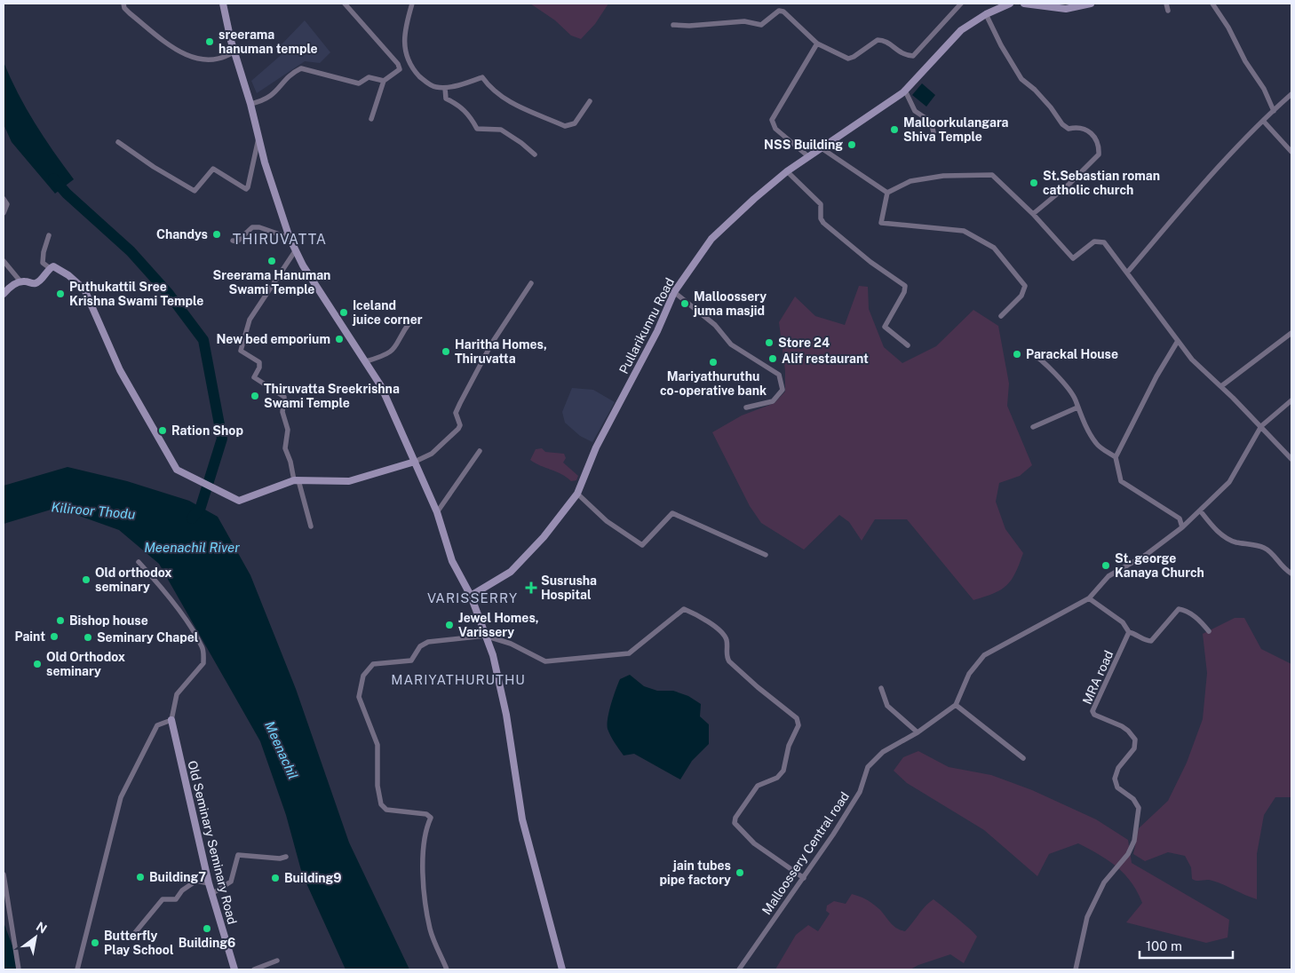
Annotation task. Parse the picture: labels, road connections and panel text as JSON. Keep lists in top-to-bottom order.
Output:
{
  "streets": {
    "main road": ["Pullarikunnu Road", "Old Seminary Seminary Road"],
    "street": ["MRA road", "Malloossery Central road"]
  },
  "districts": ["THIRUVATTA", "VARISSERRY", "MARIYATHURUTHU"],
  "water": ["Kiliroor Thodu", "Meenachil River", "Meenachil"],
  "places": {
    "other": [
      "sreerama hanuman temple",
      "Malloorkulangara Shiva Temple",
      "NSS Building",
      "St.Sebastian roman catholic church",
      "Chandys",
      "Sreerama Hanuman Swami Temple",
      "Puthukattil Sree Krishna Swami Temple",
      "Malloossery juma masjid",
      "Iceland juice corner",
      "New bed emporium",
      "Store 24",
      "Haritha Homes, Thiruvatta",
      "Parackal House",
      "Alif restaurant",
      "Mariyathuruthu co-operative bank",
      "Thiruvatta Sreekrishna Swami Temple",
      "Ration Shop",
      "St. george Kanaya Church",
      "Old orthodox seminary",
      "Bishop house",
      "Jewel Homes, Varissery",
      "Paint",
      "Seminary Chapel",
      "Old Orthodox seminary",
      "jain tubes pipe factory",
      "Building7",
      "Building9",
      "Building6",
      "Butterfly Play School"
    ],
    "health": ["Susrusha Hospital"]
  },
  "scale_bar": "100 m",
  "north": "top right"
}
